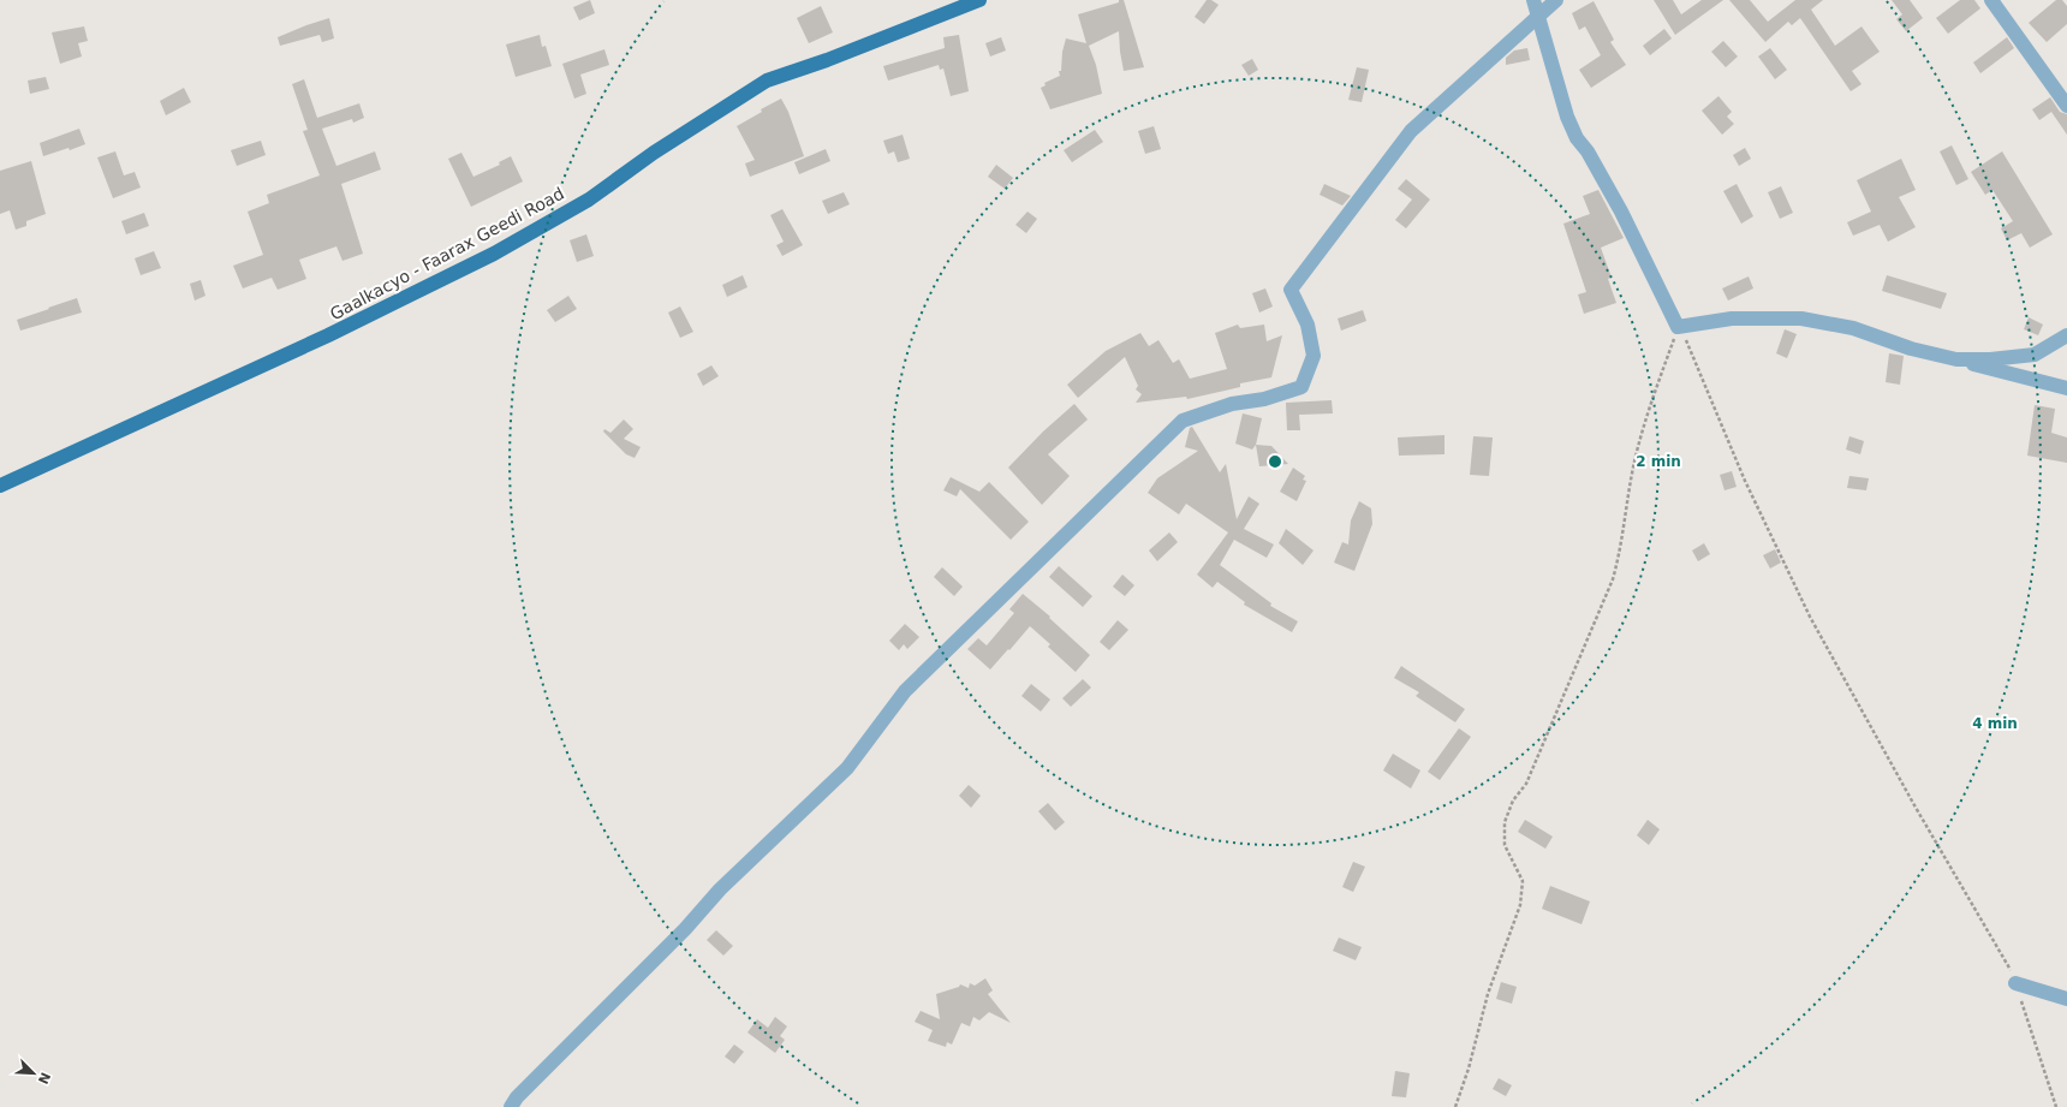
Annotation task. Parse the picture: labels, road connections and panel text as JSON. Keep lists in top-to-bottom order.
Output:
{
  "streets": {
    "main road": ["Gaalkacyo - Faarax Geedi Road"]
  },
  "north": "bottom right",
  "rings": ["2 min", "4 min"]
}
